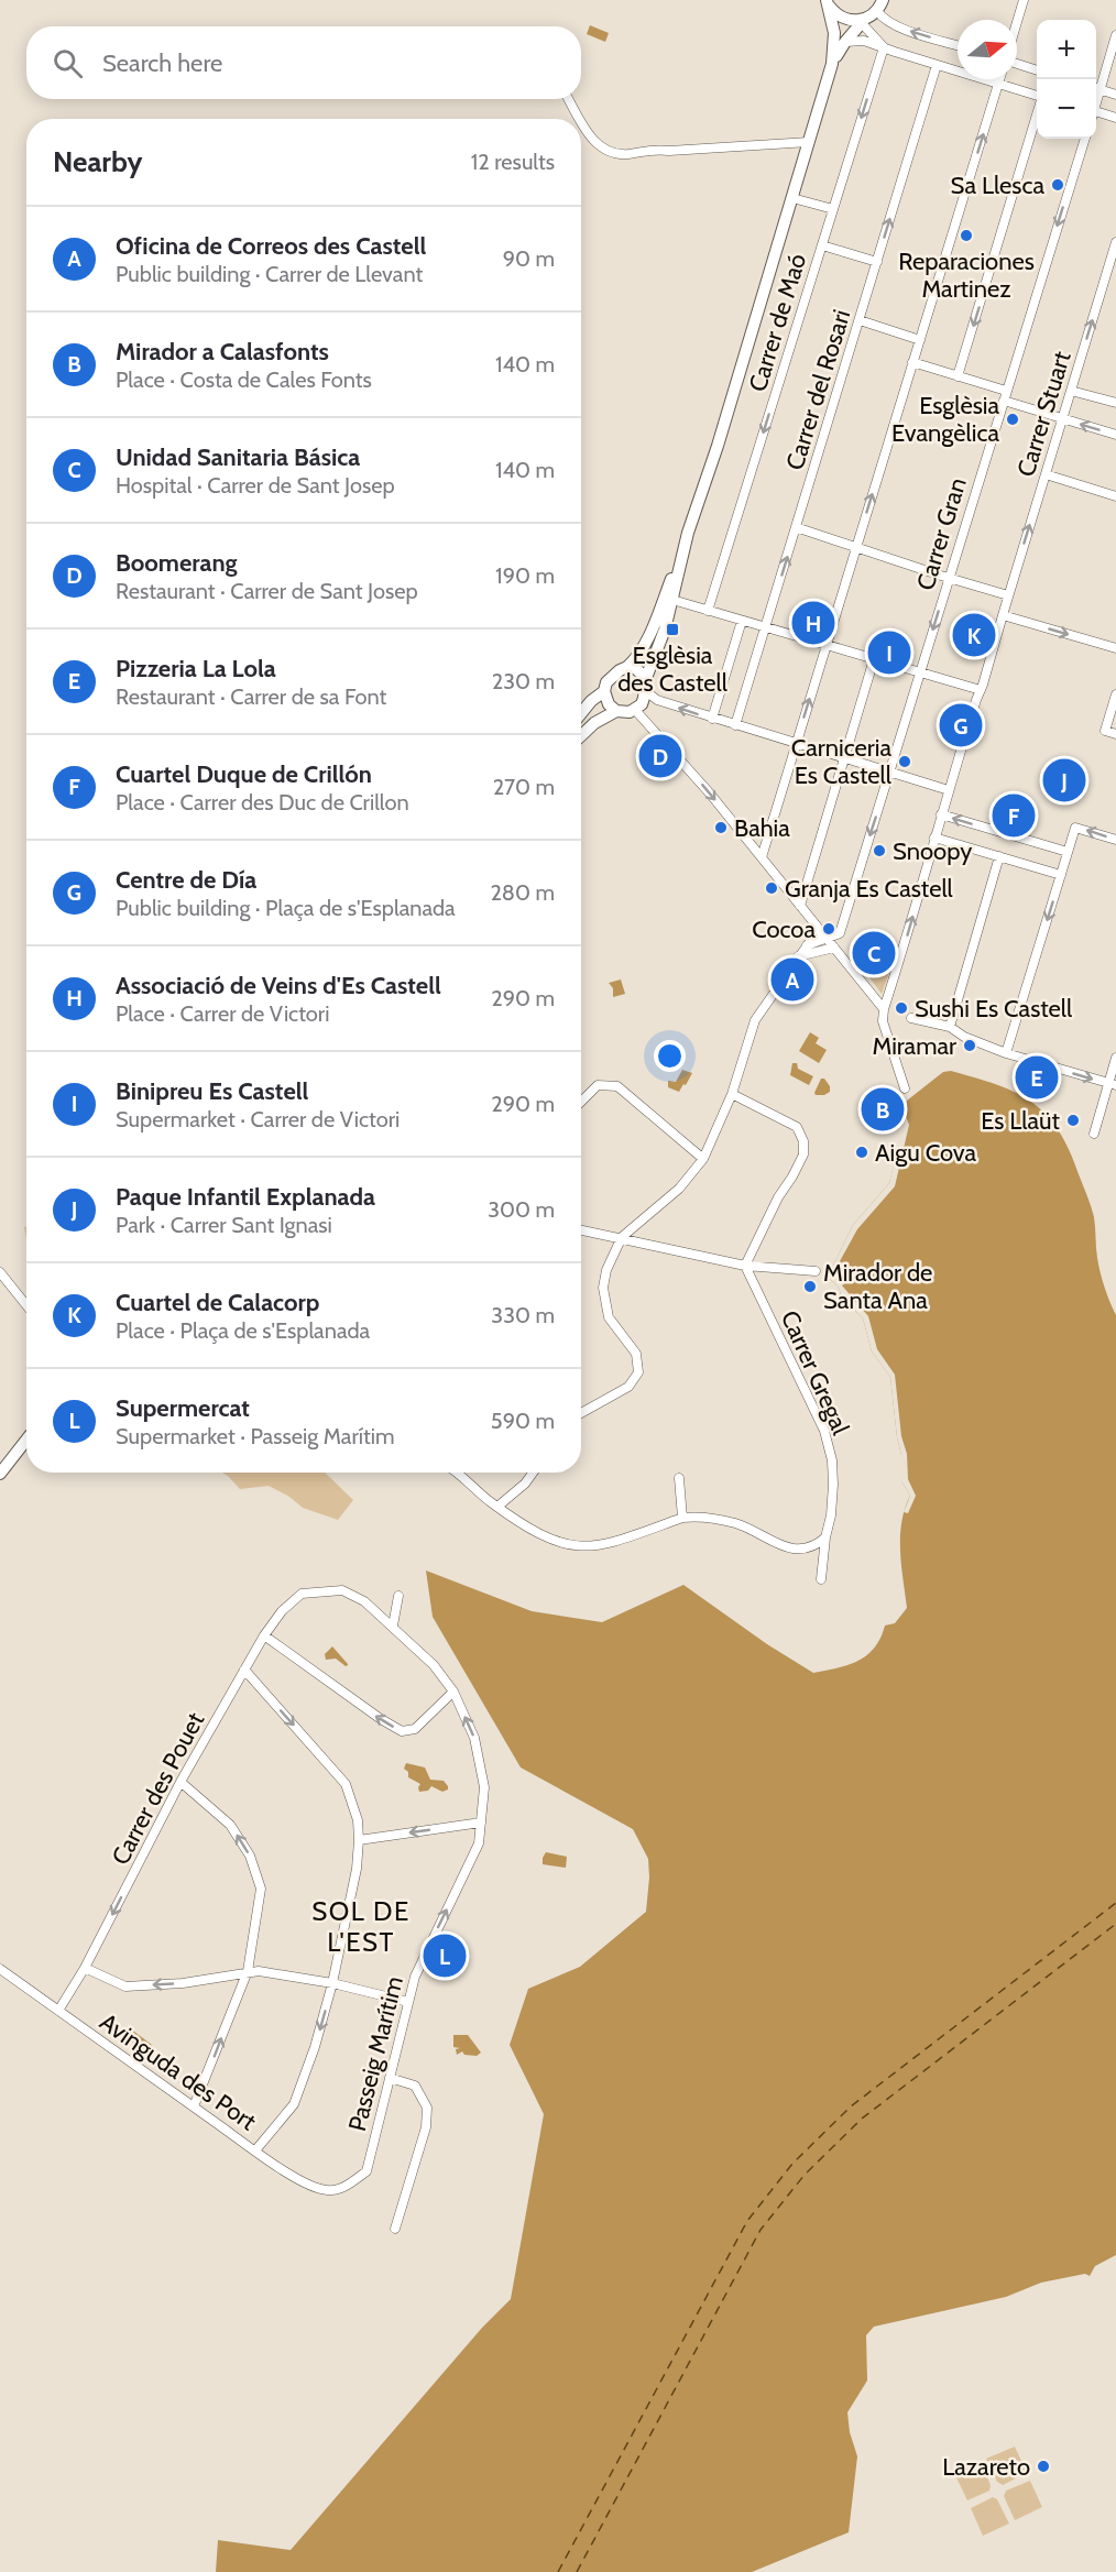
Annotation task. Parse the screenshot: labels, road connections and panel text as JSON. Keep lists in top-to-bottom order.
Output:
{
  "streets": {
    "street": [
      "Carrer de Maó",
      "Carrer del Rosari",
      "Carrer Stuart",
      "Carrer Gran",
      "Carrer Gregal",
      "Carrer des Pouet",
      "Passeig Marítim",
      "Avinguda des Port"
    ]
  },
  "crossings": [
    ["Carrer des Pouet", "Passeig Marítim"],
    ["Carrer des Pouet", "Avinguda des Port"],
    ["Passeig Marítim", "Avinguda des Port"]
  ],
  "one_way": [
    "Carrer de Maó",
    "Carrer Stuart",
    "Carrer des Pouet",
    "Passeig Marítim"
  ],
  "districts": ["SOL DE L'EST"],
  "places": {
    "other": [
      "Sa Llesca",
      "Reparaciones Martinez",
      "Esglèsia Evangèlica",
      "Carniceria Es Castell",
      "Bahia",
      "Snoopy",
      "Granja Es Castell",
      "Cocoa",
      "Sushi Es Castell",
      "Miramar",
      "Es Llaüt",
      "Aigu Cova",
      "Mirador de Santa Ana",
      "Lazareto"
    ],
    "transit": ["Esglèsia des Castell"]
  },
  "north": "right",
  "page": {
    "map_buttons": ["+", "−"],
    "search": "Search here",
    "heading": ["Nearby", "12 results"],
    "list": [
      {
        "mark": "A",
        "name": "Oficina de Correos des Castell",
        "note": "Public building · Carrer de Llevant",
        "value": "90 m"
      },
      {
        "mark": "B",
        "name": "Mirador a Calasfonts",
        "note": "Place · Costa de Cales Fonts",
        "value": "140 m"
      },
      {
        "mark": "C",
        "name": "Unidad Sanitaria Básica",
        "note": "Hospital · Carrer de Sant Josep",
        "value": "140 m"
      },
      {
        "mark": "D",
        "name": "Boomerang",
        "note": "Restaurant · Carrer de Sant Josep",
        "value": "190 m"
      },
      {
        "mark": "E",
        "name": "Pizzeria La Lola",
        "note": "Restaurant · Carrer de sa Font",
        "value": "230 m"
      },
      {
        "mark": "F",
        "name": "Cuartel Duque de Crillón",
        "note": "Place · Carrer des Duc de Crillon",
        "value": "270 m"
      },
      {
        "mark": "G",
        "name": "Centre de Día",
        "note": "Public building · Plaça de s'Esplanada",
        "value": "280 m"
      },
      {
        "mark": "H",
        "name": "Associació de Veins d'Es Castell",
        "note": "Place · Carrer de Victori",
        "value": "290 m"
      },
      {
        "mark": "I",
        "name": "Binipreu Es Castell",
        "note": "Supermarket · Carrer de Victori",
        "value": "290 m"
      },
      {
        "mark": "J",
        "name": "Paque Infantil Explanada",
        "note": "Park · Carrer Sant Ignasi",
        "value": "300 m"
      },
      {
        "mark": "K",
        "name": "Cuartel de Calacorp",
        "note": "Place · Plaça de s'Esplanada",
        "value": "330 m"
      },
      {
        "mark": "L",
        "name": "Supermercat",
        "note": "Supermarket · Passeig Marítim",
        "value": "590 m"
      }
    ],
    "pins": [
      "H",
      "K",
      "I",
      "G",
      "D",
      "J",
      "F",
      "C",
      "A",
      "E",
      "B",
      "L"
    ]
  }
}
